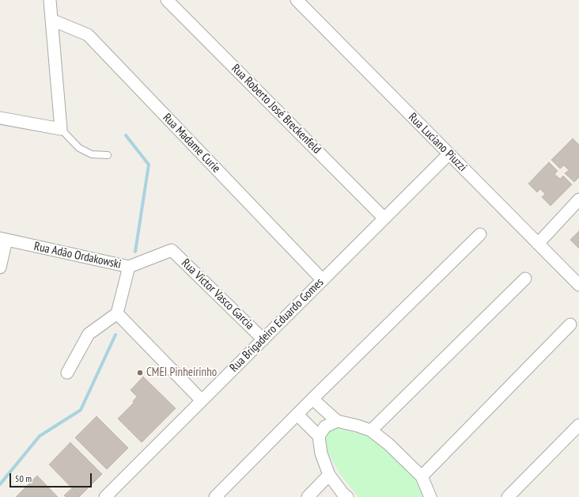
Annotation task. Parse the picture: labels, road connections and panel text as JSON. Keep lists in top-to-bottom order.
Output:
{
  "streets": {
    "street": [
      "Rua Roberto José Breckenfeld",
      "Rua Luciano Piuzzi",
      "Rua Madame Curie",
      "Rua Adão Ordakowski",
      "Rua Victor Vasco Garcia",
      "Rua Brigadeiro Eduardo Gomes"
    ]
  },
  "crossings": [
    ["Rua Roberto José Breckenfeld", "Rua Brigadeiro Eduardo Gomes"],
    ["Rua Luciano Piuzzi", "Rua Brigadeiro Eduardo Gomes"],
    ["Rua Madame Curie", "Rua Brigadeiro Eduardo Gomes"],
    ["Rua Adão Ordakowski", "Rua Victor Vasco Garcia"],
    ["Rua Victor Vasco Garcia", "Rua Brigadeiro Eduardo Gomes"]
  ],
  "places": ["CMEI Pinheirinho"],
  "scale_bar": "50 m"
}
